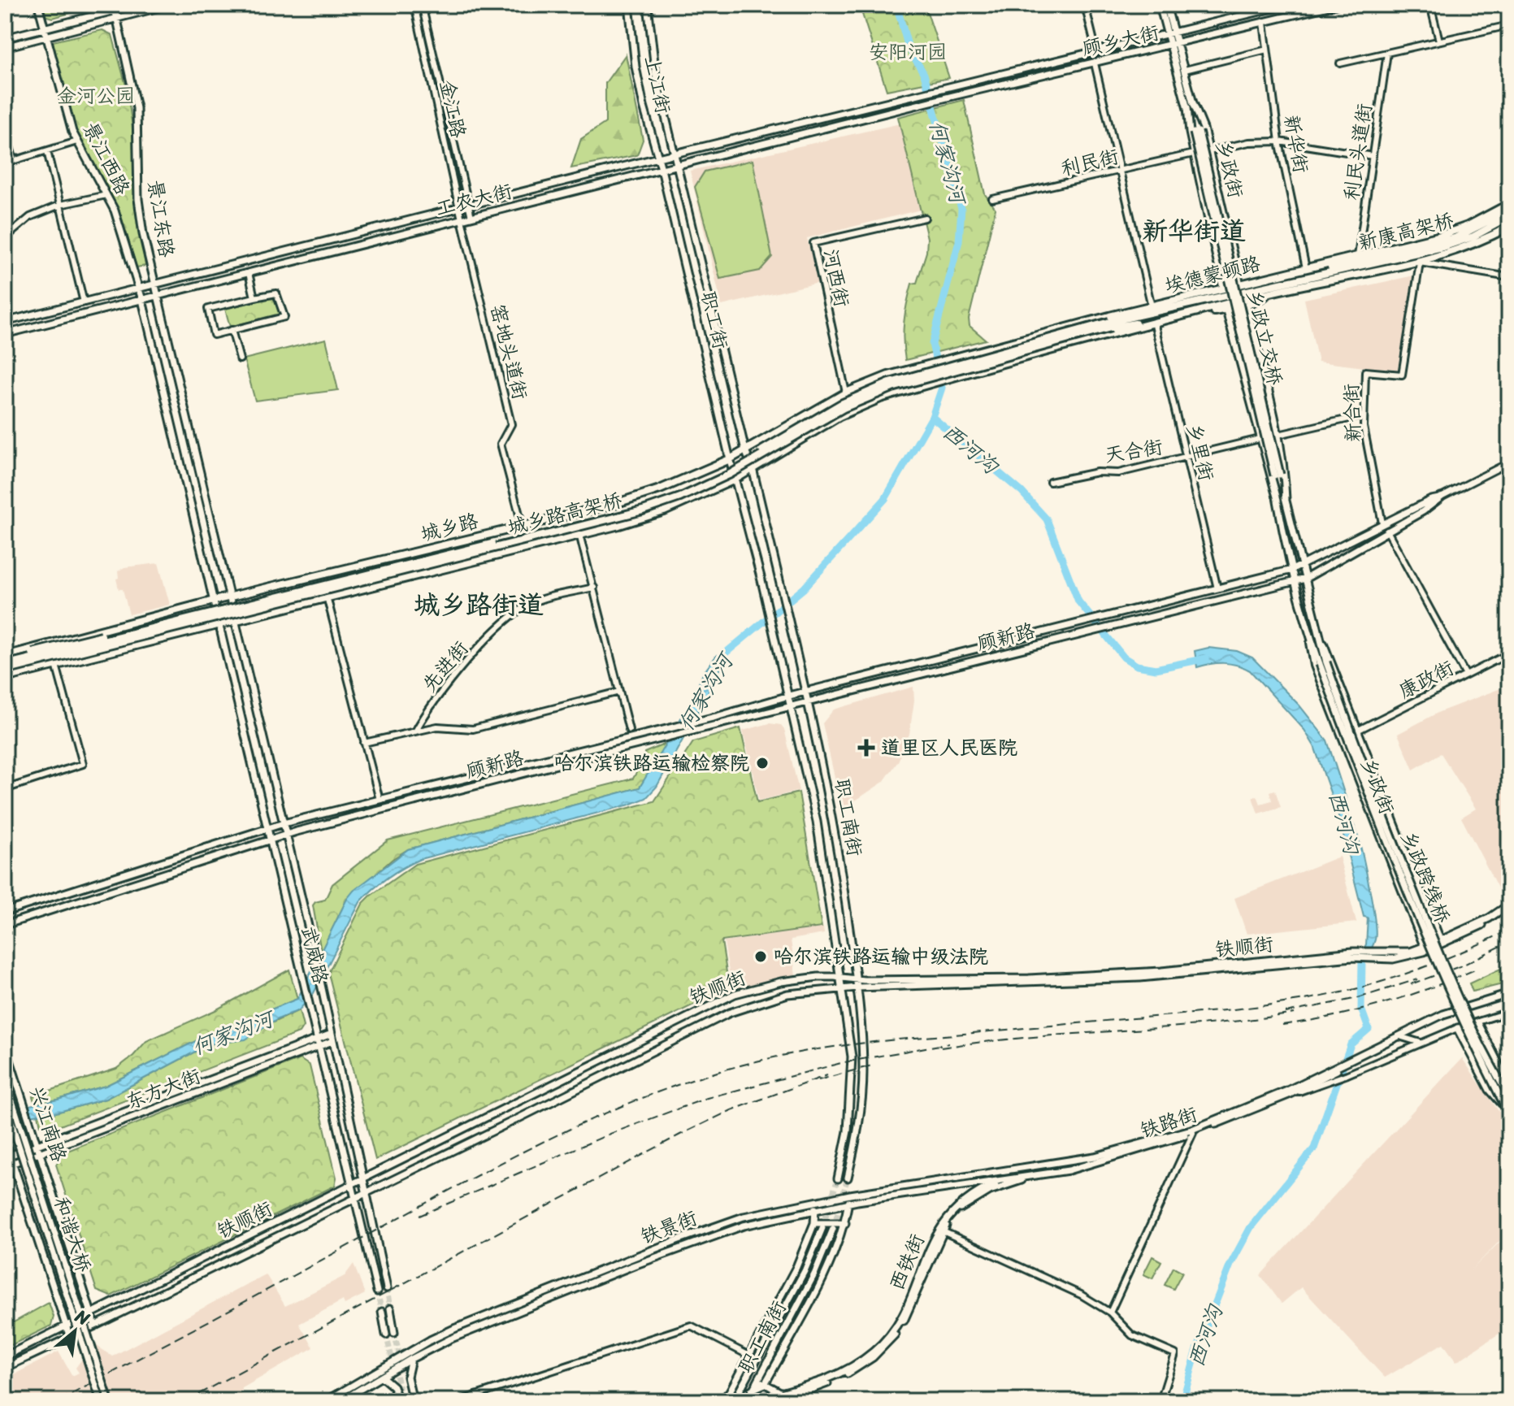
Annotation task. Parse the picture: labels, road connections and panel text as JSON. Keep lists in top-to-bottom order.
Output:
{
  "streets": {
    "highway": [
      "新康高架桥",
      "埃德蒙顿路",
      "城乡路高架桥",
      "城乡路"
    ],
    "main road": [
      "顾乡大街",
      "上江街",
      "景江西路",
      "乡政街",
      "工农大街",
      "景江东路",
      "职工街",
      "乡政立交桥",
      "顾新路",
      "职工南街",
      "乡政跨线桥",
      "铁顺街",
      "武威路",
      "东方大街",
      "铁路街",
      "兴江南路",
      "铁景街",
      "和谐大桥",
      "西铁街"
    ],
    "street": [
      "金江路",
      "新华街",
      "利民头道街",
      "利民街",
      "河西街",
      "窑地头道街",
      "新合街",
      "天合街",
      "乡里街",
      "先进街",
      "康政街"
    ]
  },
  "crossings": [
    ["顾乡大街", "新华街"],
    ["顾乡大街", "乡政街"],
    ["顾乡大街", "工农大街"],
    ["上江街", "工农大街"],
    ["上江街", "职工街"],
    ["金江路", "工农大街"],
    ["金江路", "窑地头道街"],
    ["新华街", "新康高架桥"],
    ["景江西路", "工农大街"],
    ["景江西路", "城乡路"],
    ["景江西路", "武威路"],
    ["利民街", "乡政街"],
    ["乡政街", "埃德蒙顿路"],
    ["乡政街", "乡政立交桥"],
    ["乡政街", "天合街"],
    ["乡政街", "顾新路"],
    ["乡政街", "康政街"],
    ["乡政街", "乡政跨线桥"],
    ["乡政街", "铁顺街"],
    ["工农大街", "景江东路"],
    ["工农大街", "职工街"],
    ["工农大街", "窑地头道街"],
    ["景江东路", "城乡路"],
    ["景江东路", "武威路"],
    ["埃德蒙顿路", "职工街"],
    ["埃德蒙顿路", "新合街"],
    ["埃德蒙顿路", "乡里街"],
    ["埃德蒙顿路", "城乡路高架桥"],
    ["埃德蒙顿路", "城乡路"],
    ["埃德蒙顿路", "职工南街"],
    ["河西街", "城乡路"],
    ["职工街", "城乡路"],
    ["职工街", "职工南街"],
    ["窑地头道街", "城乡路"],
    ["天合街", "乡里街"],
    ["乡里街", "顾新路"],
    ["城乡路", "职工南街"],
    ["城乡路", "武威路"],
    ["顾新路", "职工南街"],
    ["顾新路", "武威路"],
    ["职工南街", "铁顺街"],
    ["职工南街", "铁景街"],
    ["铁顺街", "武威路"],
    ["铁顺街", "兴江南路"],
    ["武威路", "东方大街"],
    ["东方大街", "兴江南路"],
    ["铁路街", "铁景街"],
    ["铁路街", "西铁街"],
    ["铁景街", "西铁街"]
  ],
  "districts": ["新华街道", "城乡路街道"],
  "water": ["何家沟河", "西河沟"],
  "parks": ["安阳河园", "金河公园"],
  "places": {
    "health": ["道里区人民医院"],
    "other": ["哈尔滨铁路运输检察院", "哈尔滨铁路运输中级法院"]
  },
  "north": "top right"
}
